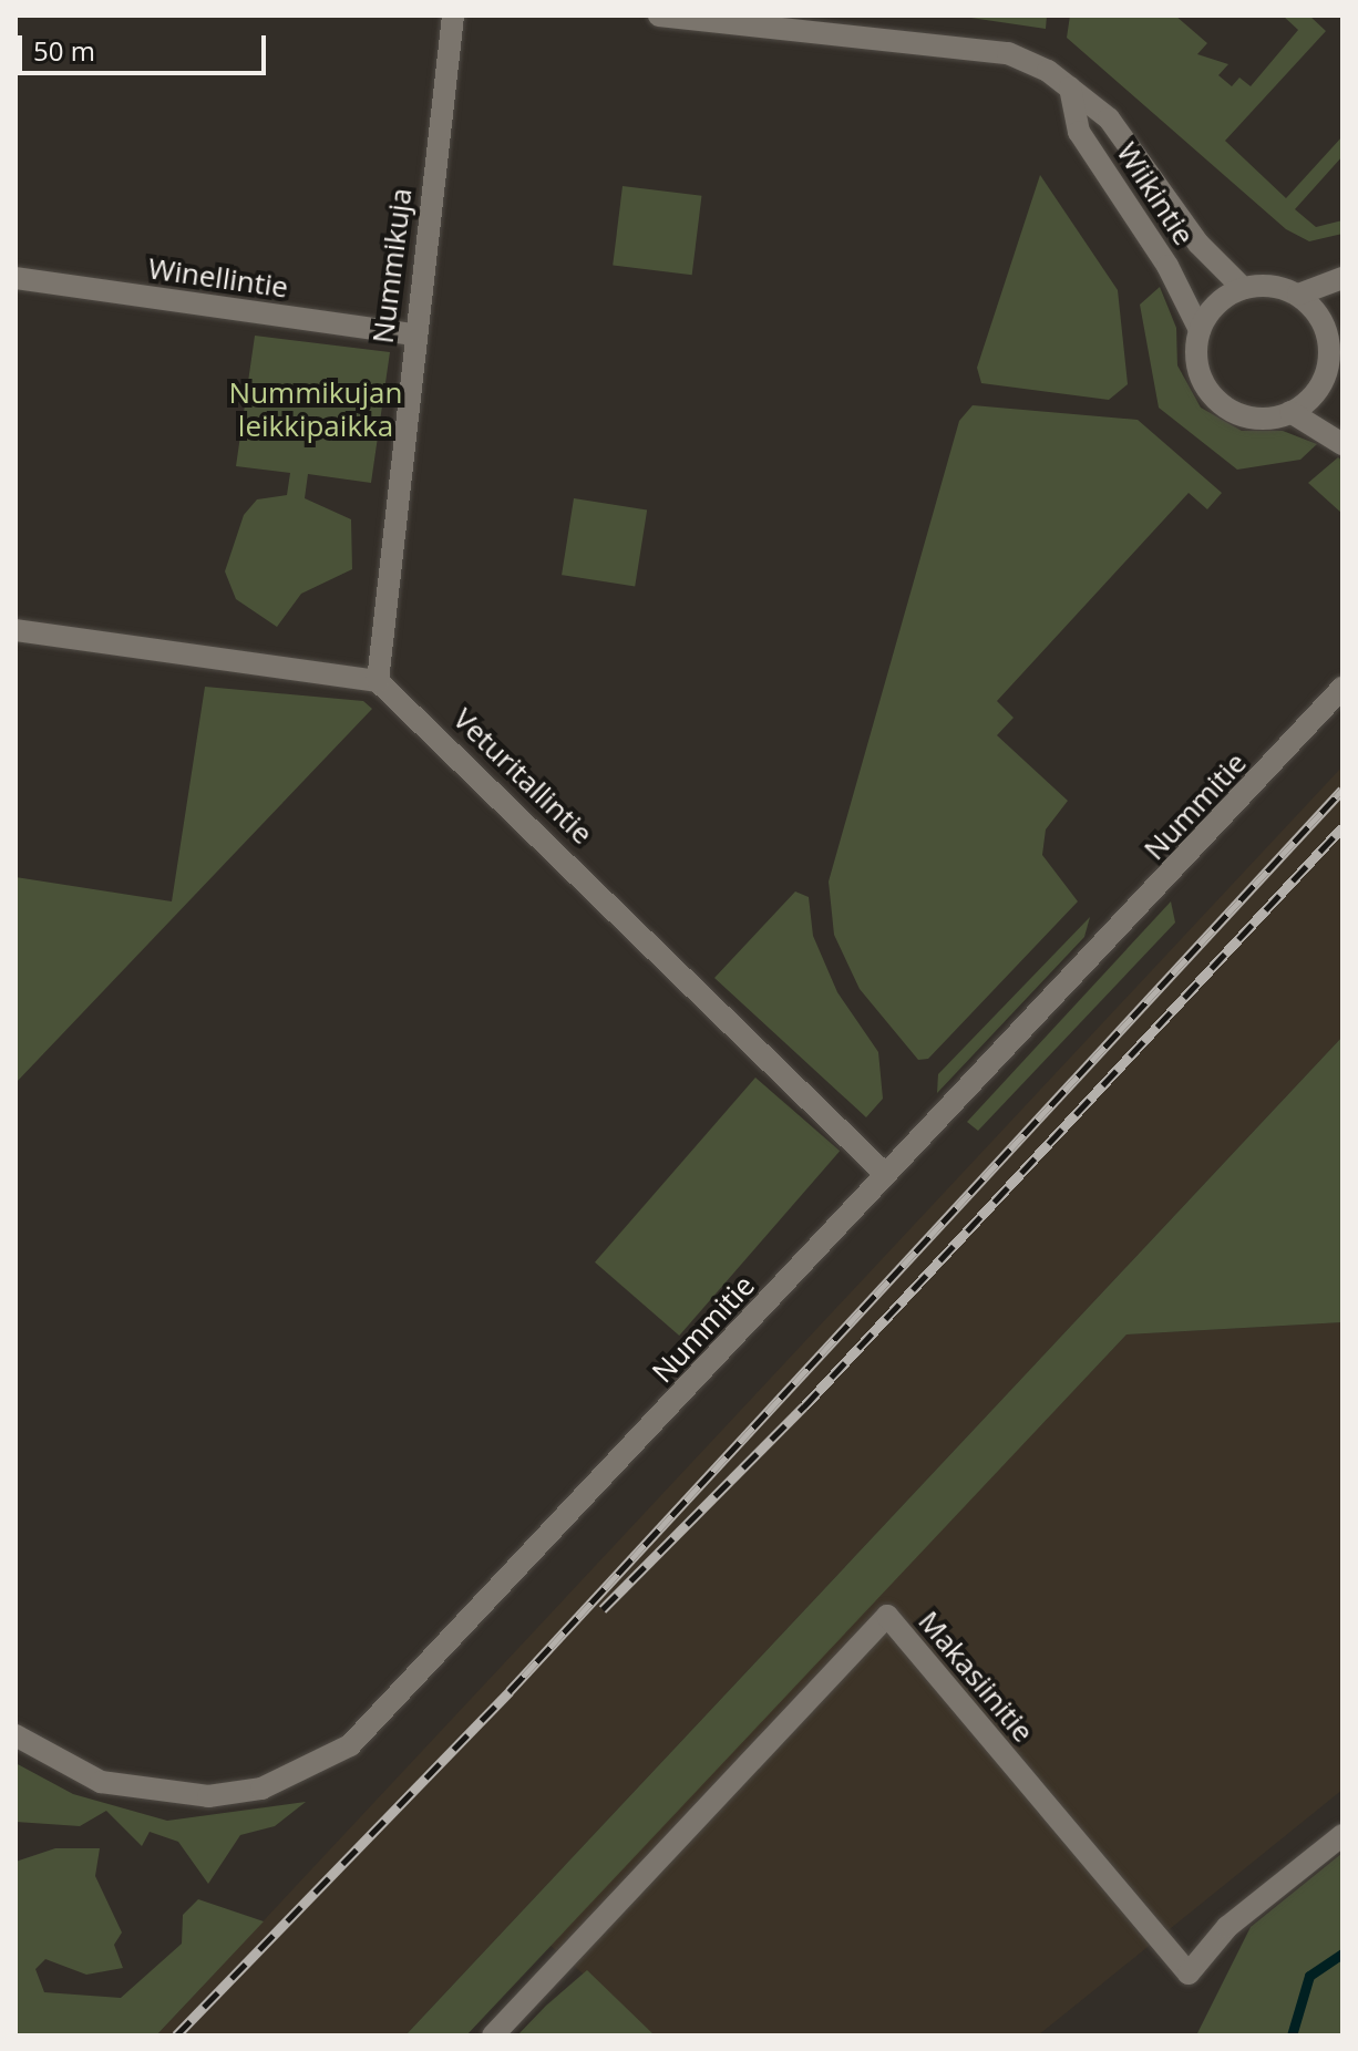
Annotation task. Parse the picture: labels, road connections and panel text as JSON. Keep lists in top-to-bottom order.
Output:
{
  "streets": {
    "street": [
      "Wiikintie",
      "Nummikuja",
      "Winellintie",
      "Veturitallintie",
      "Nummitie",
      "Makasiinitie"
    ]
  },
  "crossings": [
    ["Nummikuja", "Winellintie"],
    ["Nummikuja", "Veturitallintie"],
    ["Veturitallintie", "Nummitie"]
  ],
  "parks": ["Nummikujan leikkipaikka"],
  "scale_bar": "50 m"
}
